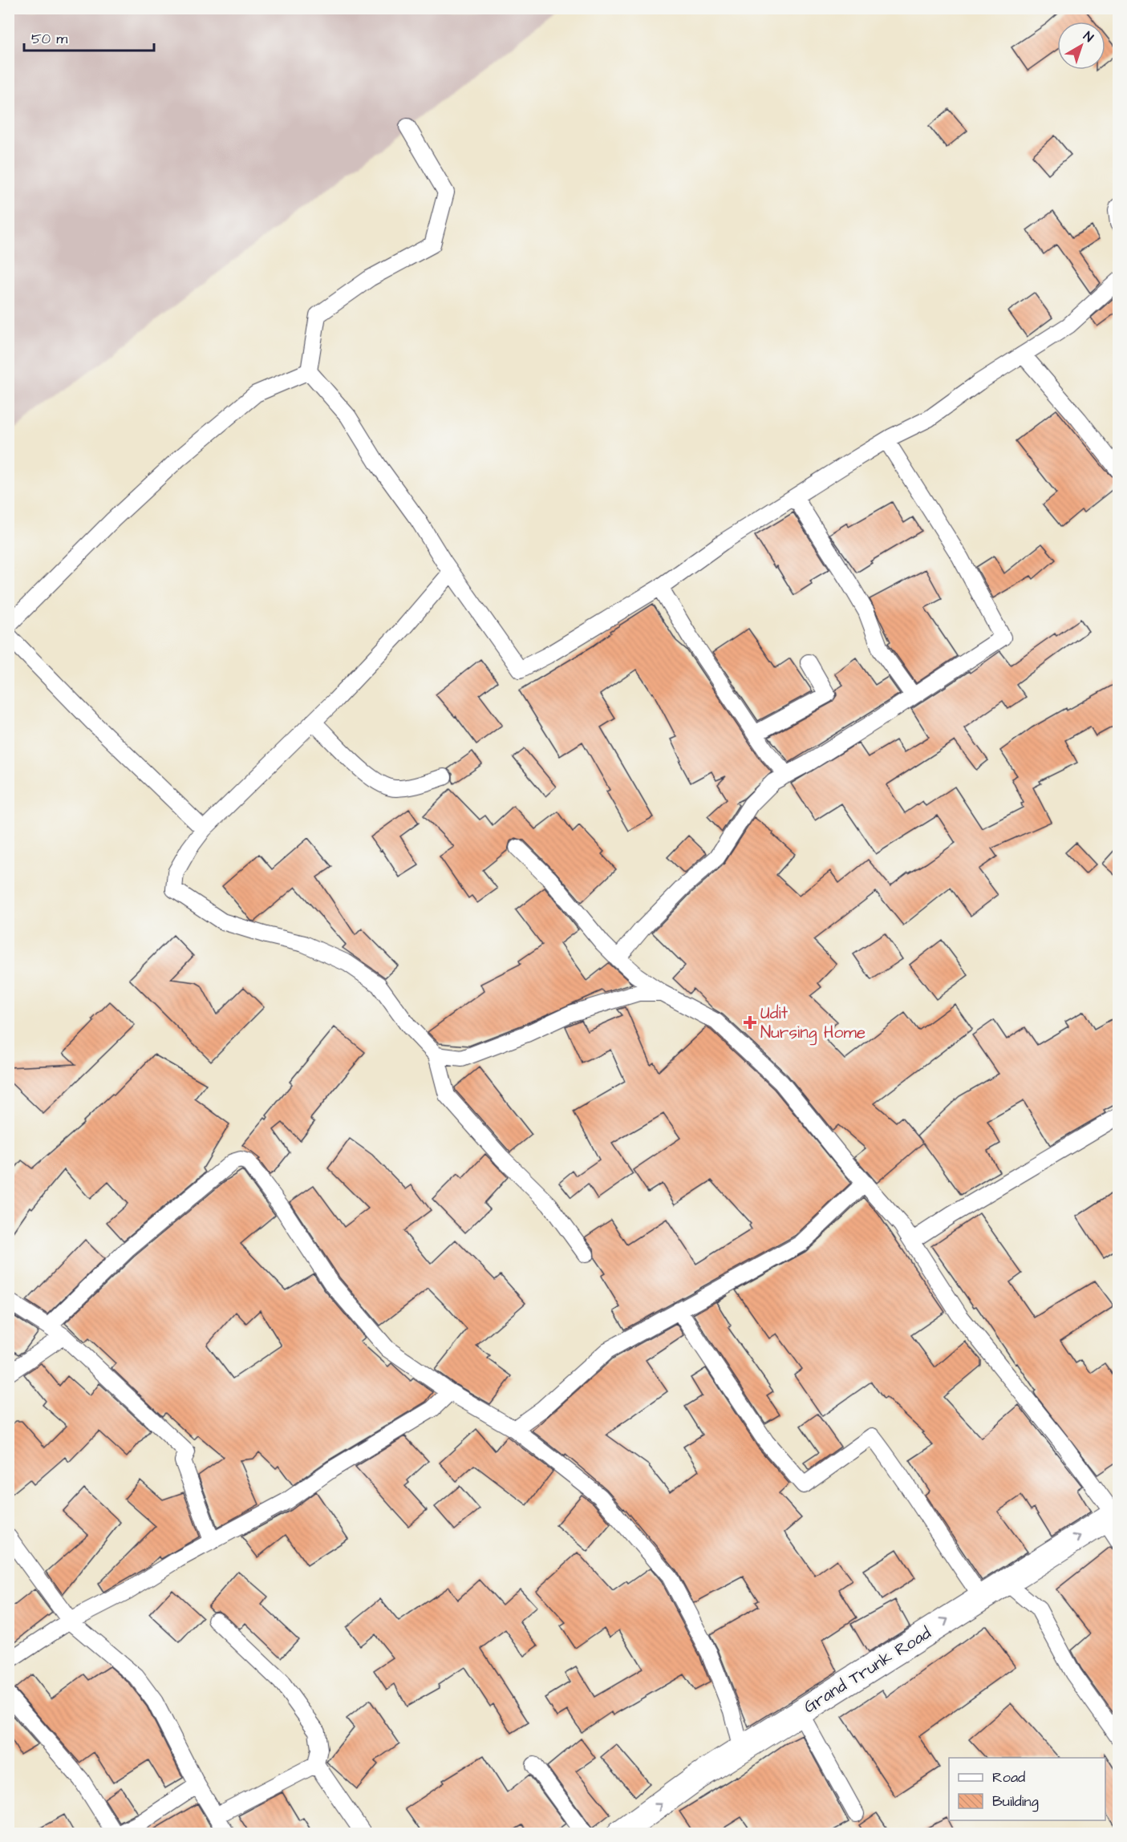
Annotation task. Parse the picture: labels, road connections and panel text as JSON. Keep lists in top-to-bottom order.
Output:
{
  "streets": {
    "main road": ["Grand Trunk Road"]
  },
  "one_way": ["Grand Trunk Road"],
  "places": {
    "health": ["Udit Nursing Home"]
  },
  "legend": ["Road", "Building"],
  "scale_bar": "50 m",
  "north": "top right"
}
